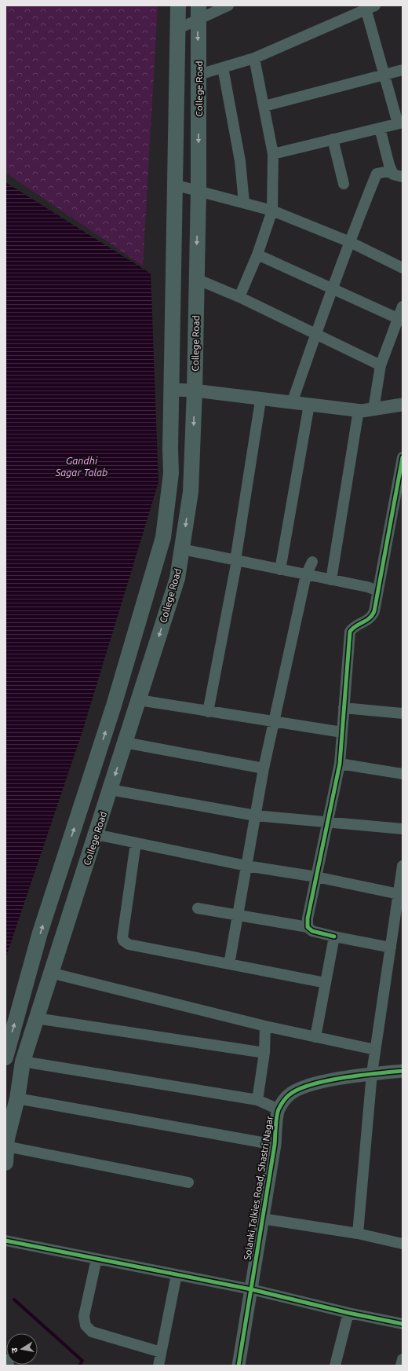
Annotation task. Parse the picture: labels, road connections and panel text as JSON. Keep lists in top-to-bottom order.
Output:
{
  "streets": {
    "main road": ["College Road"],
    "street": ["Solanki Talkies Road, Shastri Nagar"]
  },
  "water": ["Gandhi Sagar Talab"],
  "north": "left"
}
